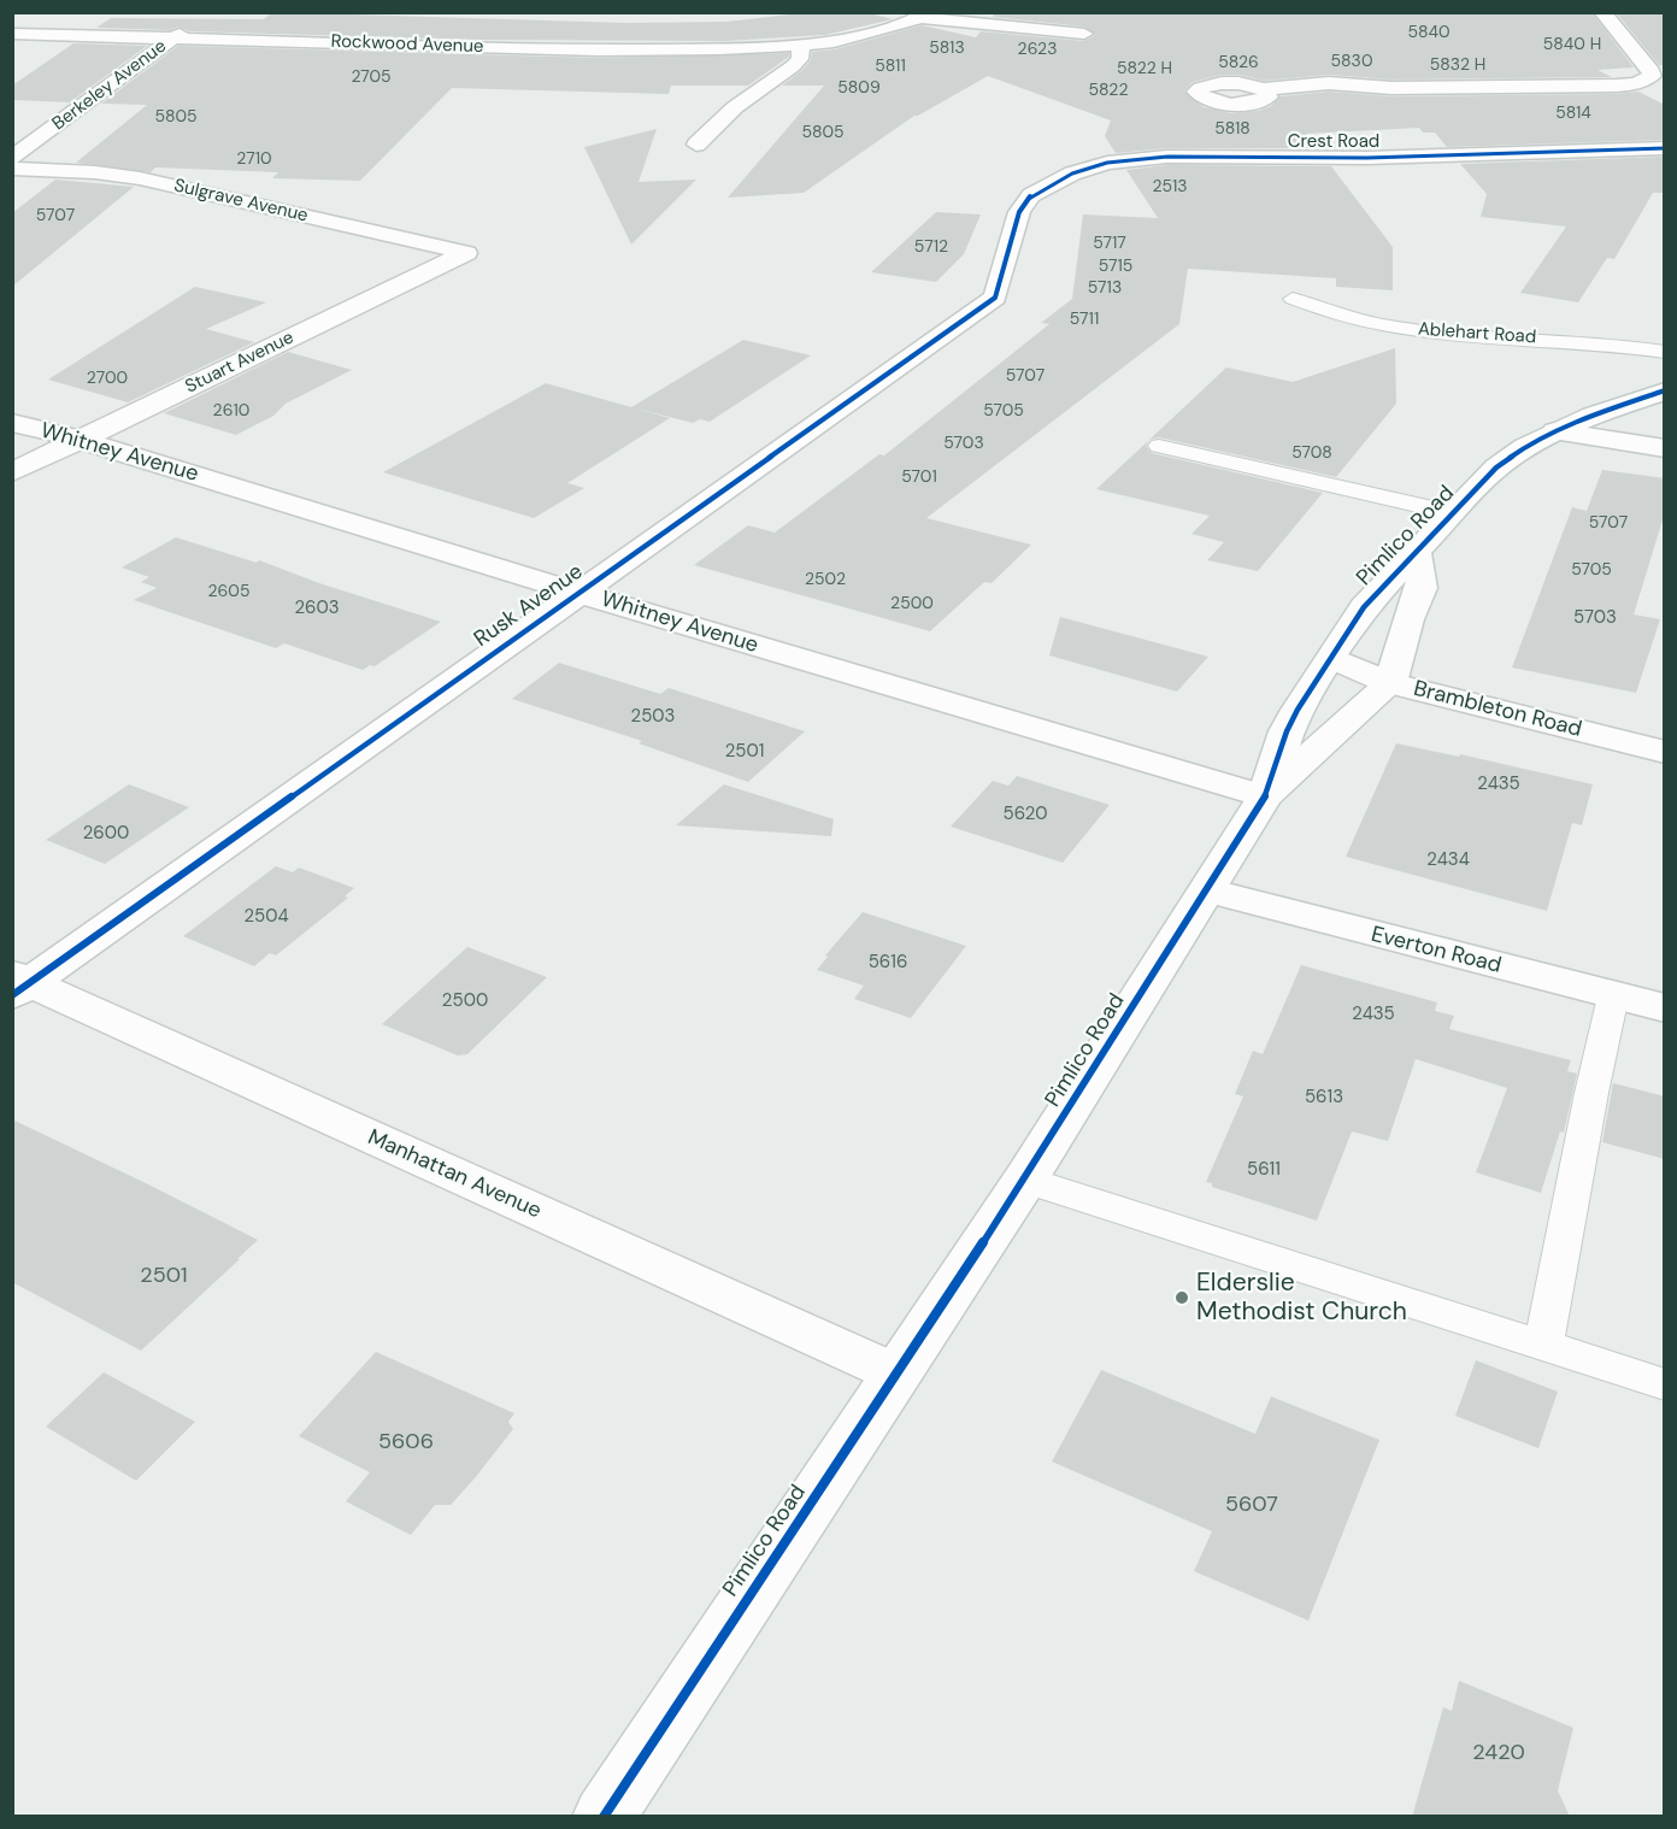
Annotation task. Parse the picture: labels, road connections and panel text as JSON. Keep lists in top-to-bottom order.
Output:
{
  "streets": {
    "street": [
      "Rockwood Avenue",
      "Berkeley Avenue",
      "Crest Road",
      "Sulgrave Avenue",
      "Stuart Avenue",
      "Whitney Avenue",
      "Pimlico Road",
      "Rusk Avenue",
      "Brambleton Road",
      "Everton Road",
      "Manhattan Avenue"
    ],
    "lane": ["Ablehart Road"]
  },
  "crossings": [
    ["Rockwood Avenue", "Berkeley Avenue"],
    ["Crest Road", "Rusk Avenue"],
    ["Sulgrave Avenue", "Stuart Avenue"],
    ["Stuart Avenue", "Whitney Avenue"],
    ["Whitney Avenue", "Pimlico Road"],
    ["Whitney Avenue", "Rusk Avenue"],
    ["Pimlico Road", "Brambleton Road"],
    ["Pimlico Road", "Everton Road"],
    ["Pimlico Road", "Manhattan Avenue"],
    ["Rusk Avenue", "Manhattan Avenue"]
  ],
  "places": ["Elderslie Methodist Church"],
  "house_numbers": [
    "5840",
    "5840 H",
    "5813",
    "2623",
    "5830",
    "5826",
    "5832 H",
    "5811",
    "5822 H",
    "2705",
    "5809",
    "5822",
    "5814",
    "5805",
    "5818",
    "5805",
    "2710",
    "2513",
    "5707",
    "5717",
    "5712",
    "5715",
    "5713",
    "5711",
    "5707",
    "2700",
    "2610",
    "5705",
    "5703",
    "5708",
    "5701",
    "5707",
    "5705",
    "2502",
    "2605",
    "2500",
    "2603",
    "5703",
    "2503",
    "2501",
    "2435",
    "5620",
    "2600",
    "2434",
    "2504",
    "5616",
    "2500",
    "2435",
    "5613",
    "5611",
    "2501",
    "5606",
    "5607",
    "2420"
  ]
}
